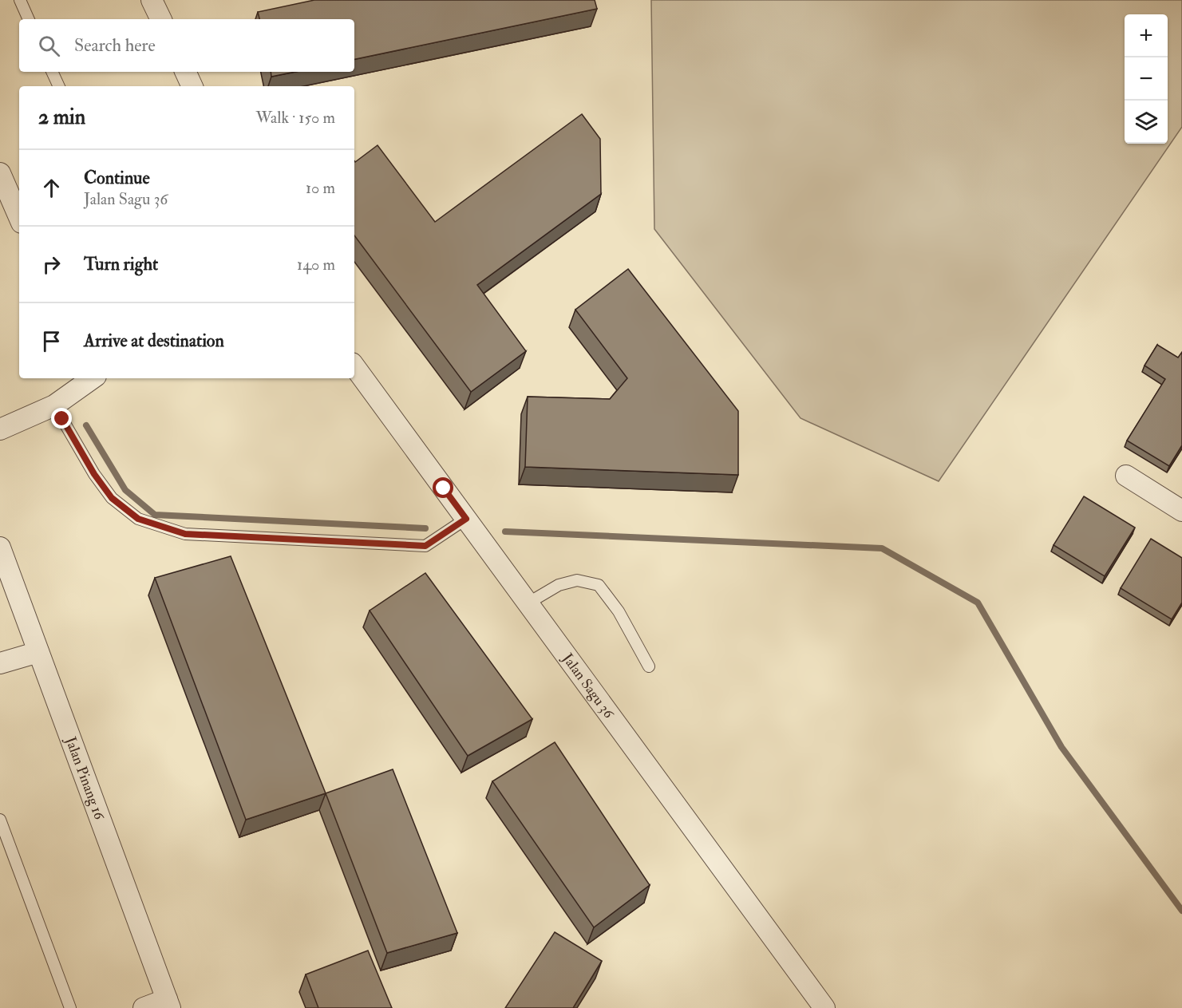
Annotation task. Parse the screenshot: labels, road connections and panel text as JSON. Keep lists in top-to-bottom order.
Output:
{
  "streets": {
    "street": ["Jalan Sagu 36", "Jalan Pinang 16"]
  },
  "page": {
    "map_buttons": ["+", "−"],
    "search": "Search here",
    "heading": ["2 min", "Walk · 150 m"],
    "list": [
      ["Continue", "Jalan Sagu 36", "10 m"],
      ["Turn right", "140 m"],
      "Arrive at destination"
    ]
  }
}
